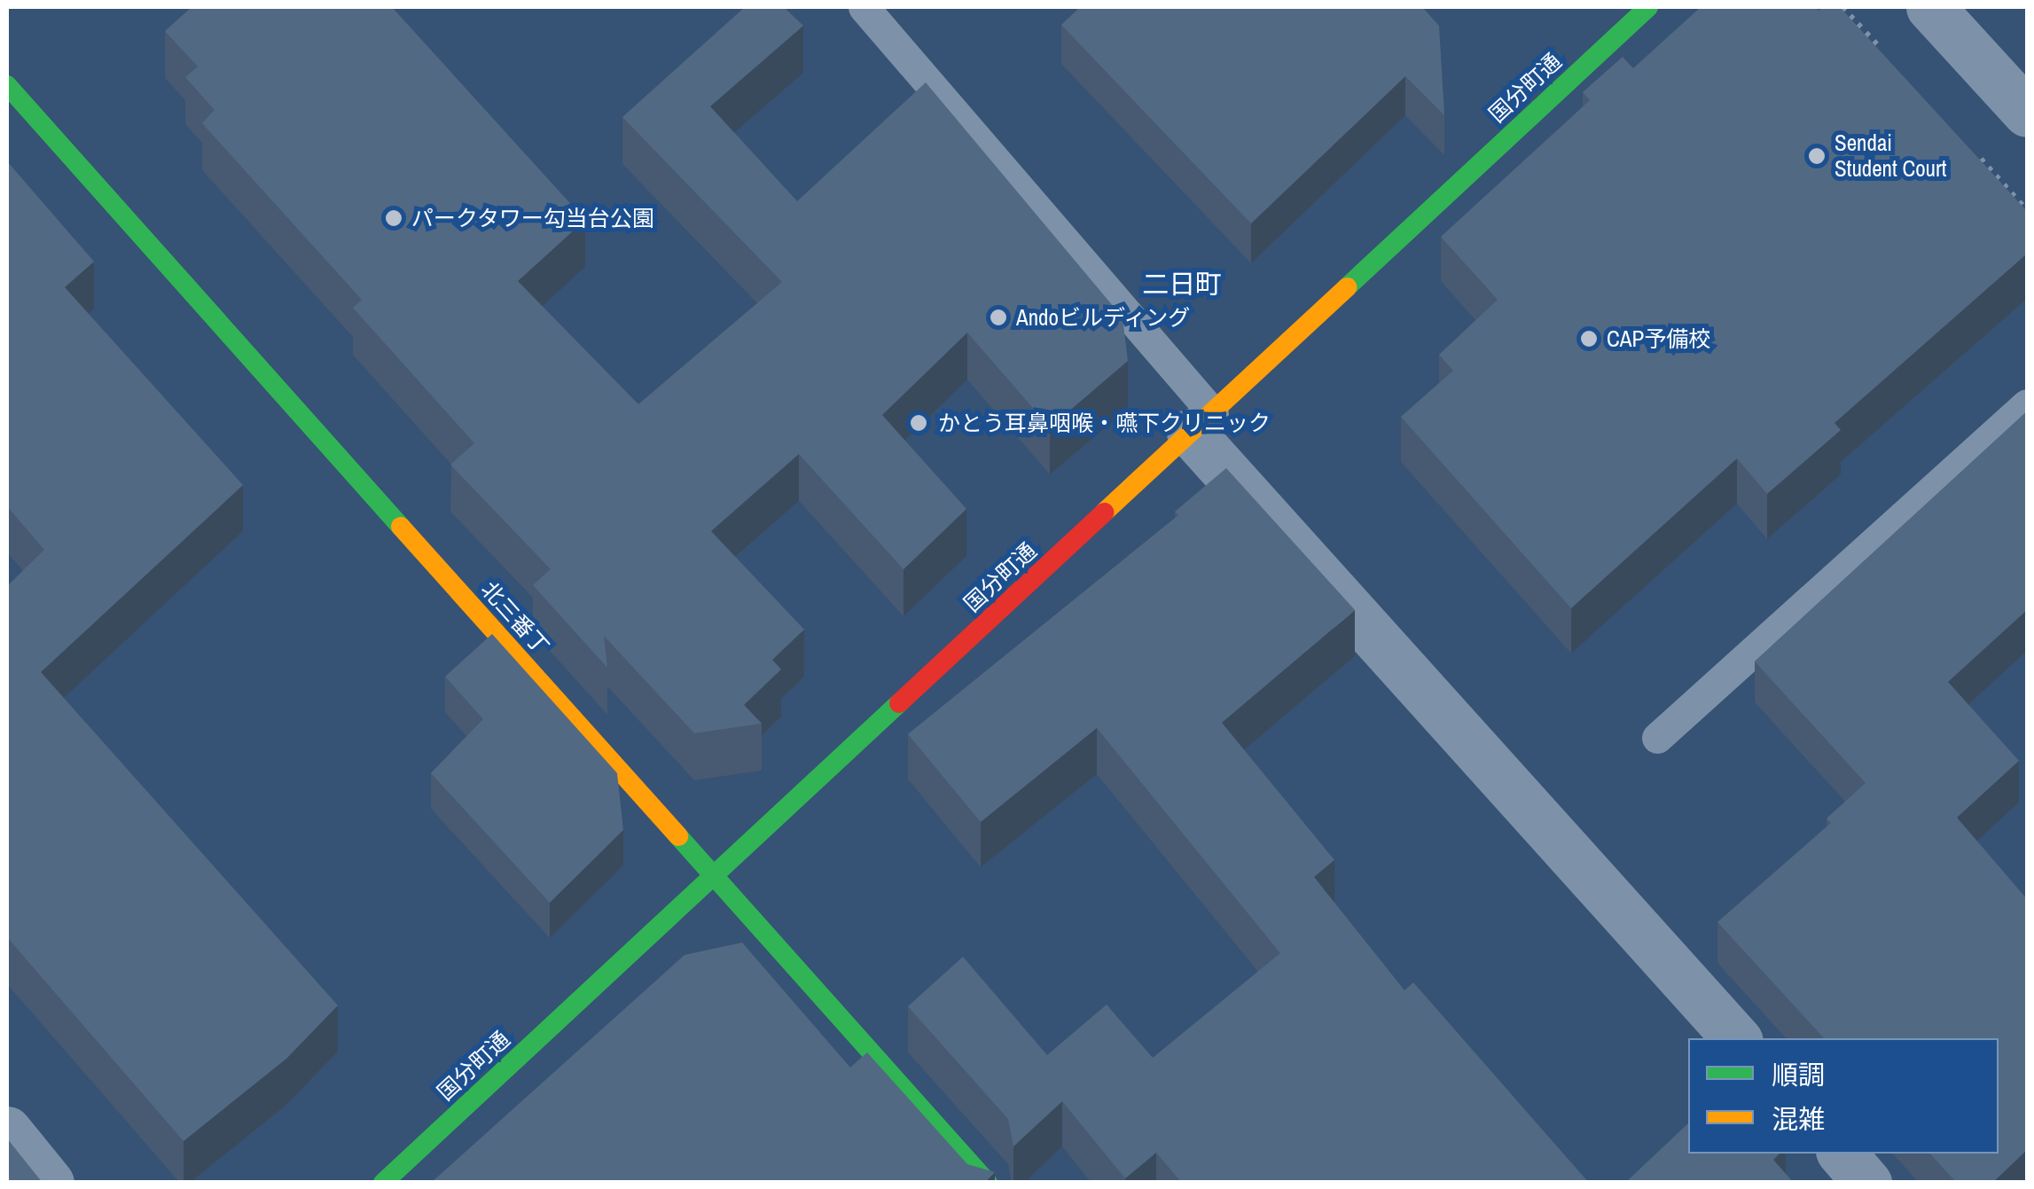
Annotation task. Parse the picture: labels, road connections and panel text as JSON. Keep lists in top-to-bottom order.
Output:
{
  "streets": {
    "street": ["国分町通", "北三番丁"]
  },
  "crossings": [
    ["国分町通", "北三番丁"]
  ],
  "districts": ["二日町"],
  "places": [
    "Sendai Student Court",
    "パークタワー勾当台公園",
    "Andoビルディング",
    "CAP予備校",
    "かとう耳鼻咽喉・嚥下クリニック"
  ],
  "legend": ["順調", "混雑"]
}
